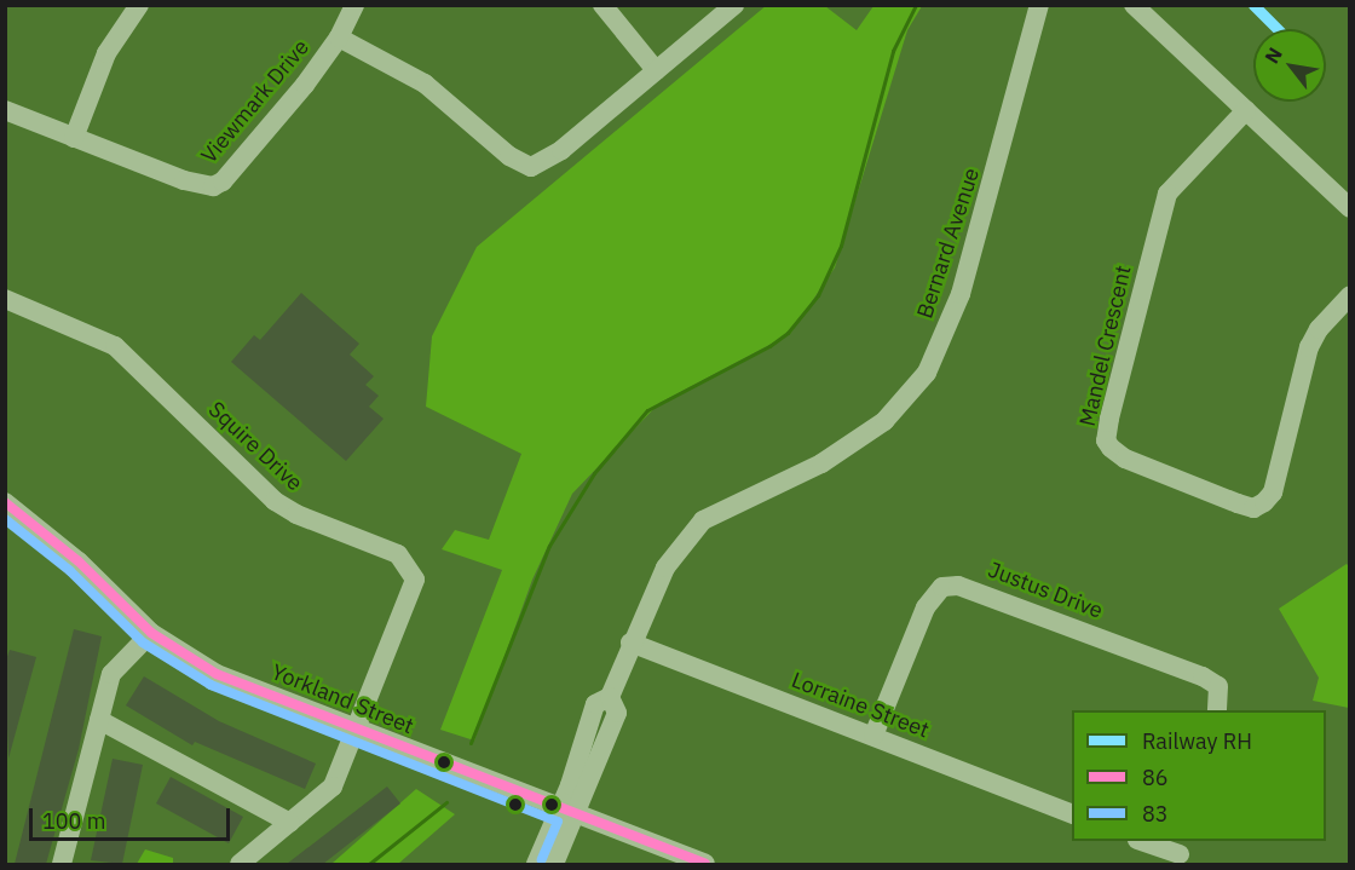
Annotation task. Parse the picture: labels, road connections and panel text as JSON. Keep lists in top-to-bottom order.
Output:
{
  "streets": {
    "street": [
      "Viewmark Drive",
      "Bernard Avenue",
      "Mandel Crescent",
      "Squire Drive",
      "Justus Drive",
      "Yorkland Street",
      "Lorraine Street"
    ]
  },
  "crossings": [
    ["Bernard Avenue", "Yorkland Street"],
    ["Bernard Avenue", "Lorraine Street"],
    ["Squire Drive", "Yorkland Street"],
    ["Justus Drive", "Lorraine Street"]
  ],
  "lines": ["rail line RH", "transit line 86", "transit line 83"],
  "legend": ["Railway RH", "86", "83"],
  "scale_bar": "100 m",
  "north": "top left"
}
